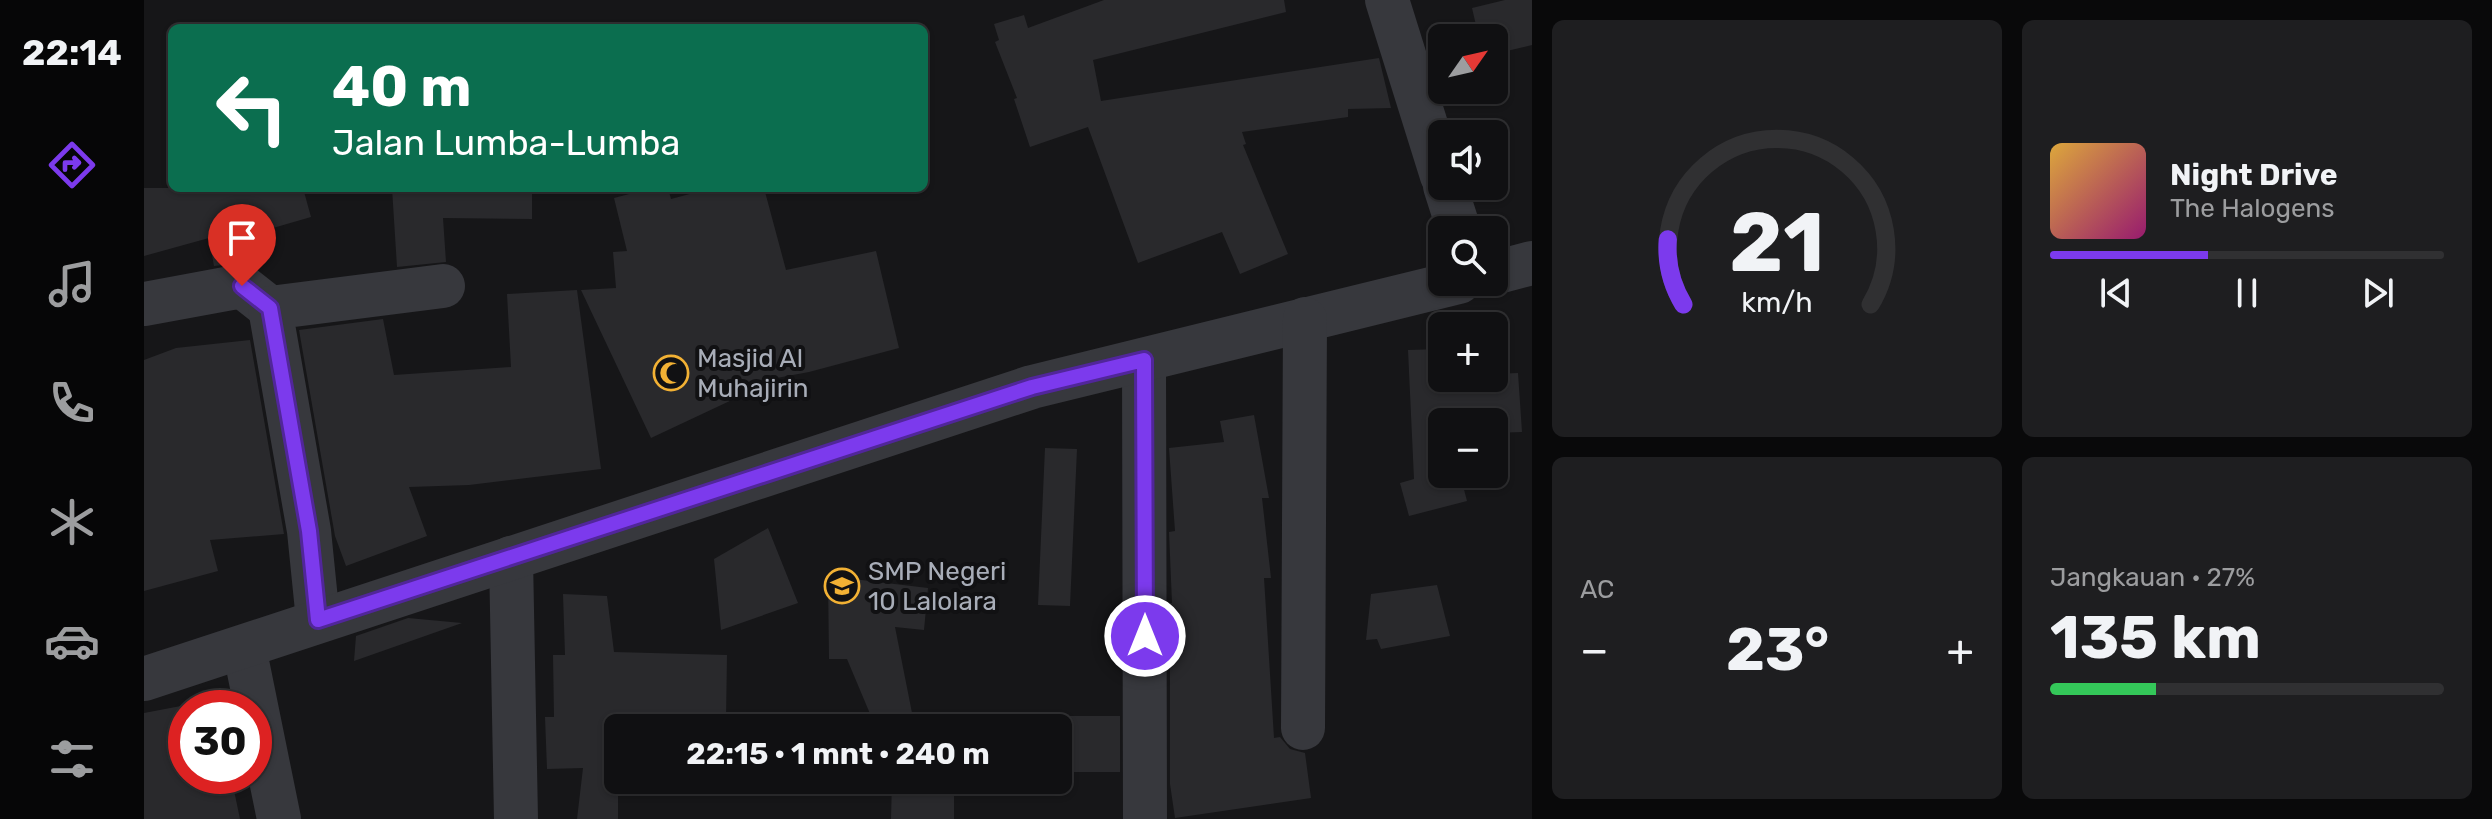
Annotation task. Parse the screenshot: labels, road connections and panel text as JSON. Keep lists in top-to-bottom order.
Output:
{
  "places": {
    "mosque": ["Masjid Al Muhajirin"],
    "school or university": ["SMP Negeri 10 Lalolara"]
  },
  "north": "top right",
  "page": {
    "tabs": "22:14",
    "map_buttons": ["+", "−"],
    "turn": ["40 m", "Jalan Lumba-Lumba"],
    "song": ["Night Drive", "The Halogens"],
    "tile": [
      "AC",
      ["Jangkauan · 27%", "135 km"]
    ],
    "heat": ["−", "23°", "+"],
    "limit": "30",
    "trip": "22:15 · 1 mnt · 240 m",
    "gauge": ["21", "km/h"]
  }
}
